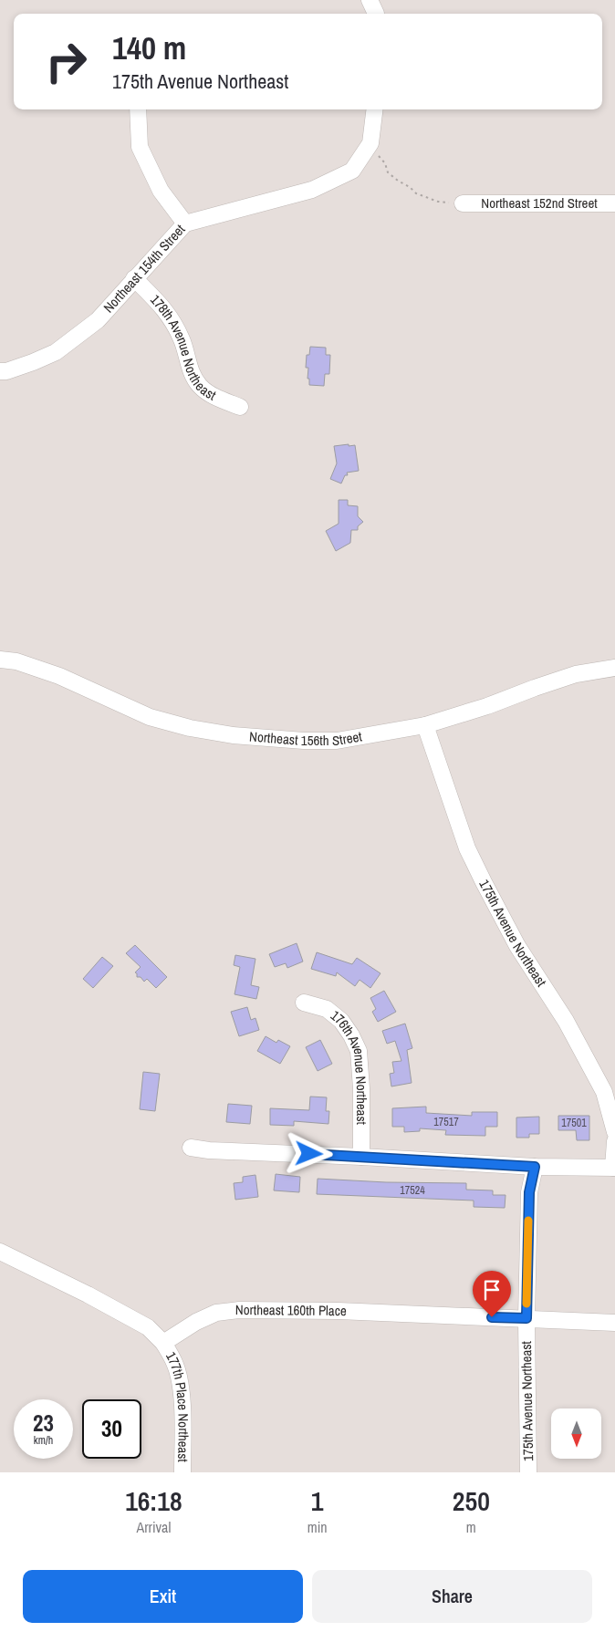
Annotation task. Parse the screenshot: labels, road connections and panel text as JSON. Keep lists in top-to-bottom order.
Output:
{
  "streets": {
    "street": [
      "Northeast 152nd Street",
      "Northeast 154th Street",
      "178th Avenue Northeast",
      "Northeast 156th Street",
      "175th Avenue Northeast",
      "176th Avenue Northeast",
      "Northeast 160th Place",
      "177th Place Northeast"
    ]
  },
  "crossings": [
    ["Northeast 154th Street", "178th Avenue Northeast"],
    ["Northeast 156th Street", "175th Avenue Northeast"],
    ["175th Avenue Northeast", "Northeast 160th Place"],
    ["Northeast 160th Place", "177th Place Northeast"]
  ],
  "house_numbers": ["17517", "17501", "17524"],
  "north": "bottom",
  "page": {
    "turn": ["140 m", "175th Avenue Northeast"],
    "speed": "23 km/h",
    "limit": "30",
    "eta": [
      "16:18",
      "Arrival",
      "1",
      "min",
      "250",
      "m"
    ],
    "buttons": ["Exit", "Share"]
  }
}
